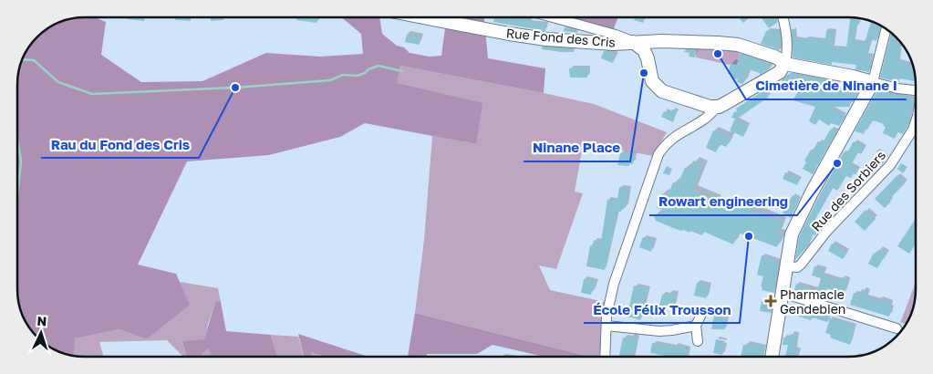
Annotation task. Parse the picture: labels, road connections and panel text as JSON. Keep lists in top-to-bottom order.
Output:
{
  "streets": {
    "street": ["Rue Fond des Cris", "Rue des Sorbiers"]
  },
  "places": {
    "other": [
      "Cimetière de Ninane I",
      "Ninane Place",
      "Rau du Fond des Cris",
      "Rowart engineering",
      "École Félix Trousson"
    ],
    "health": ["Pharmacie Gendebien"]
  },
  "north": "top"
}
